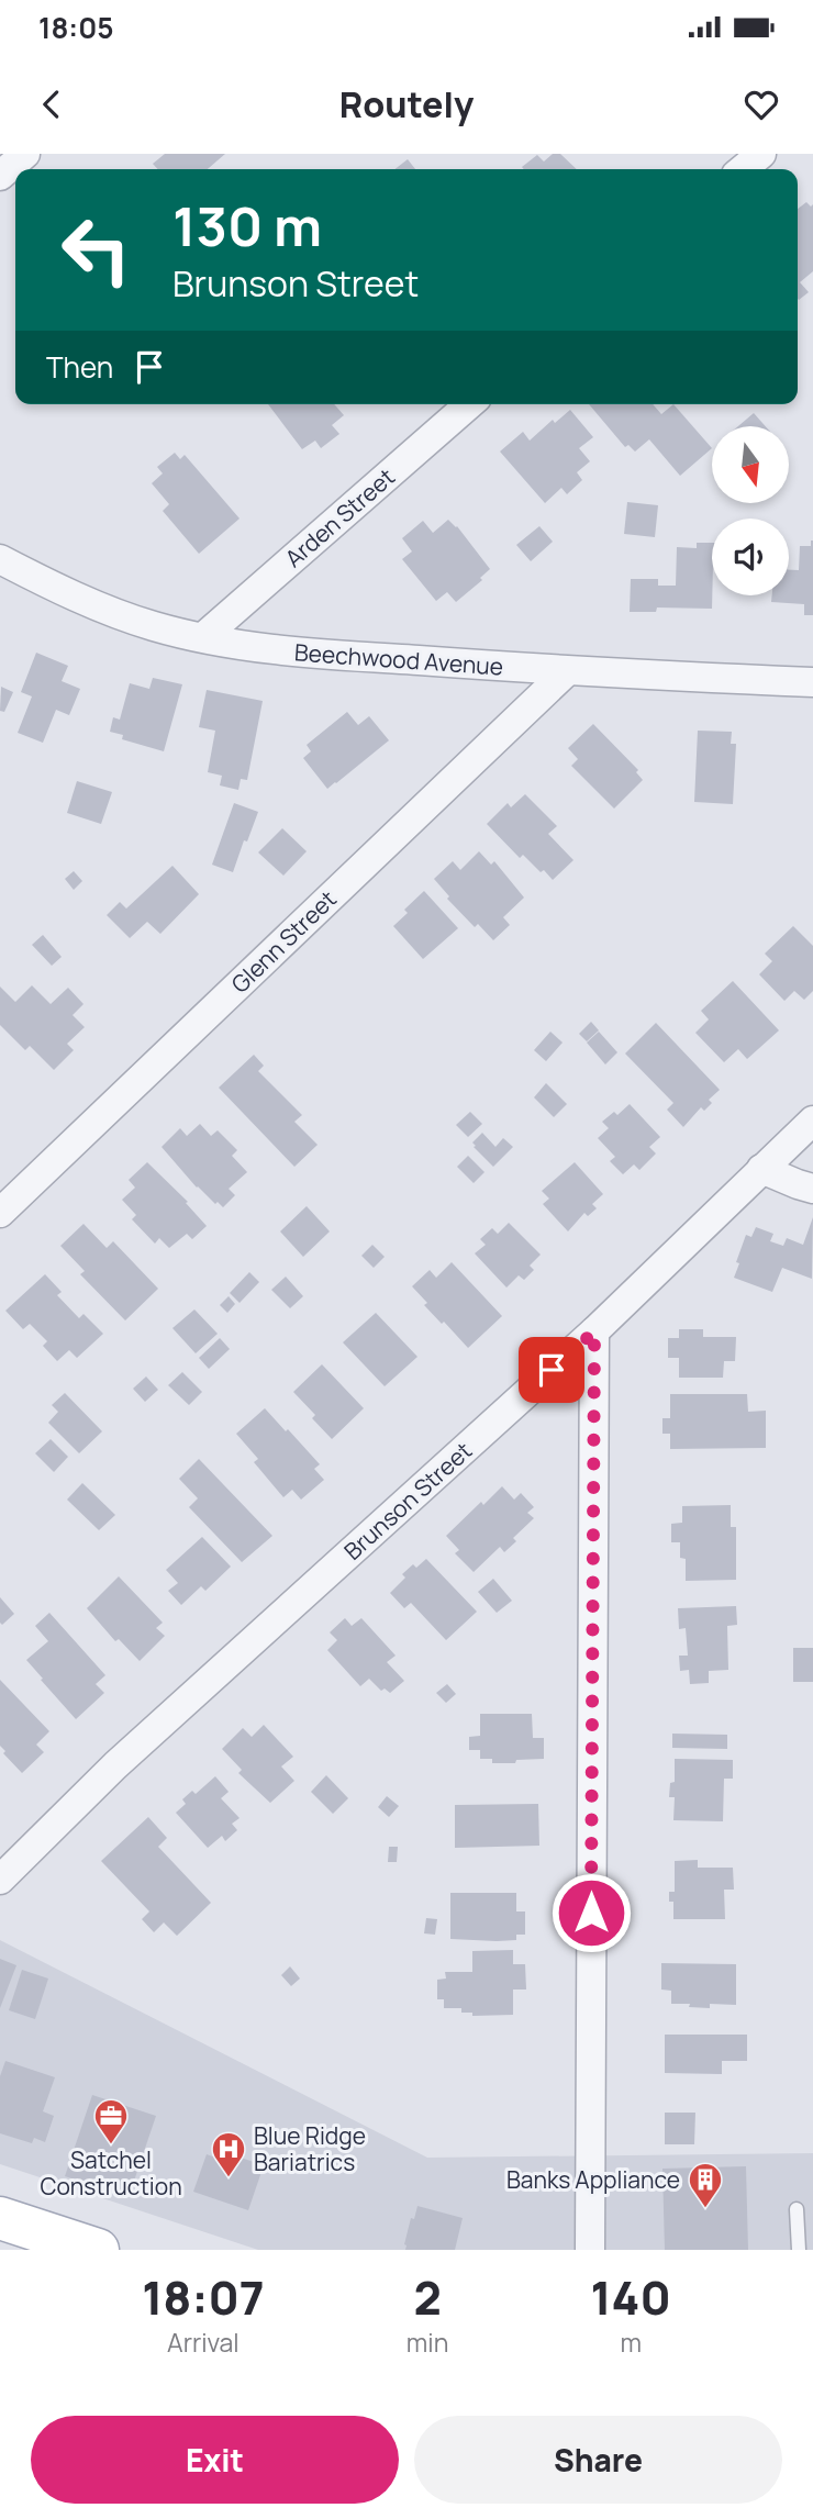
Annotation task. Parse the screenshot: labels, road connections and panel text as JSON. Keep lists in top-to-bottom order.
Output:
{
  "streets": {
    "street": [
      "Arden Street",
      "Beechwood Avenue",
      "Glenn Street",
      "Brunson Street"
    ]
  },
  "crossings": [
    ["Arden Street", "Beechwood Avenue"],
    ["Beechwood Avenue", "Glenn Street"]
  ],
  "places": {
    "office": ["Satchel Construction"],
    "hospital": ["Blue Ridge Bariatrics"],
    "building": ["Banks Appliance"]
  },
  "north": "bottom",
  "page": {
    "status": "18:05",
    "header": "Routely",
    "turn": ["130 m", "Brunson Street"],
    "then": "Then",
    "eta": [
      "18:07",
      "Arrival",
      "2",
      "min",
      "140",
      "m"
    ],
    "buttons": ["Exit", "Share"]
  }
}
